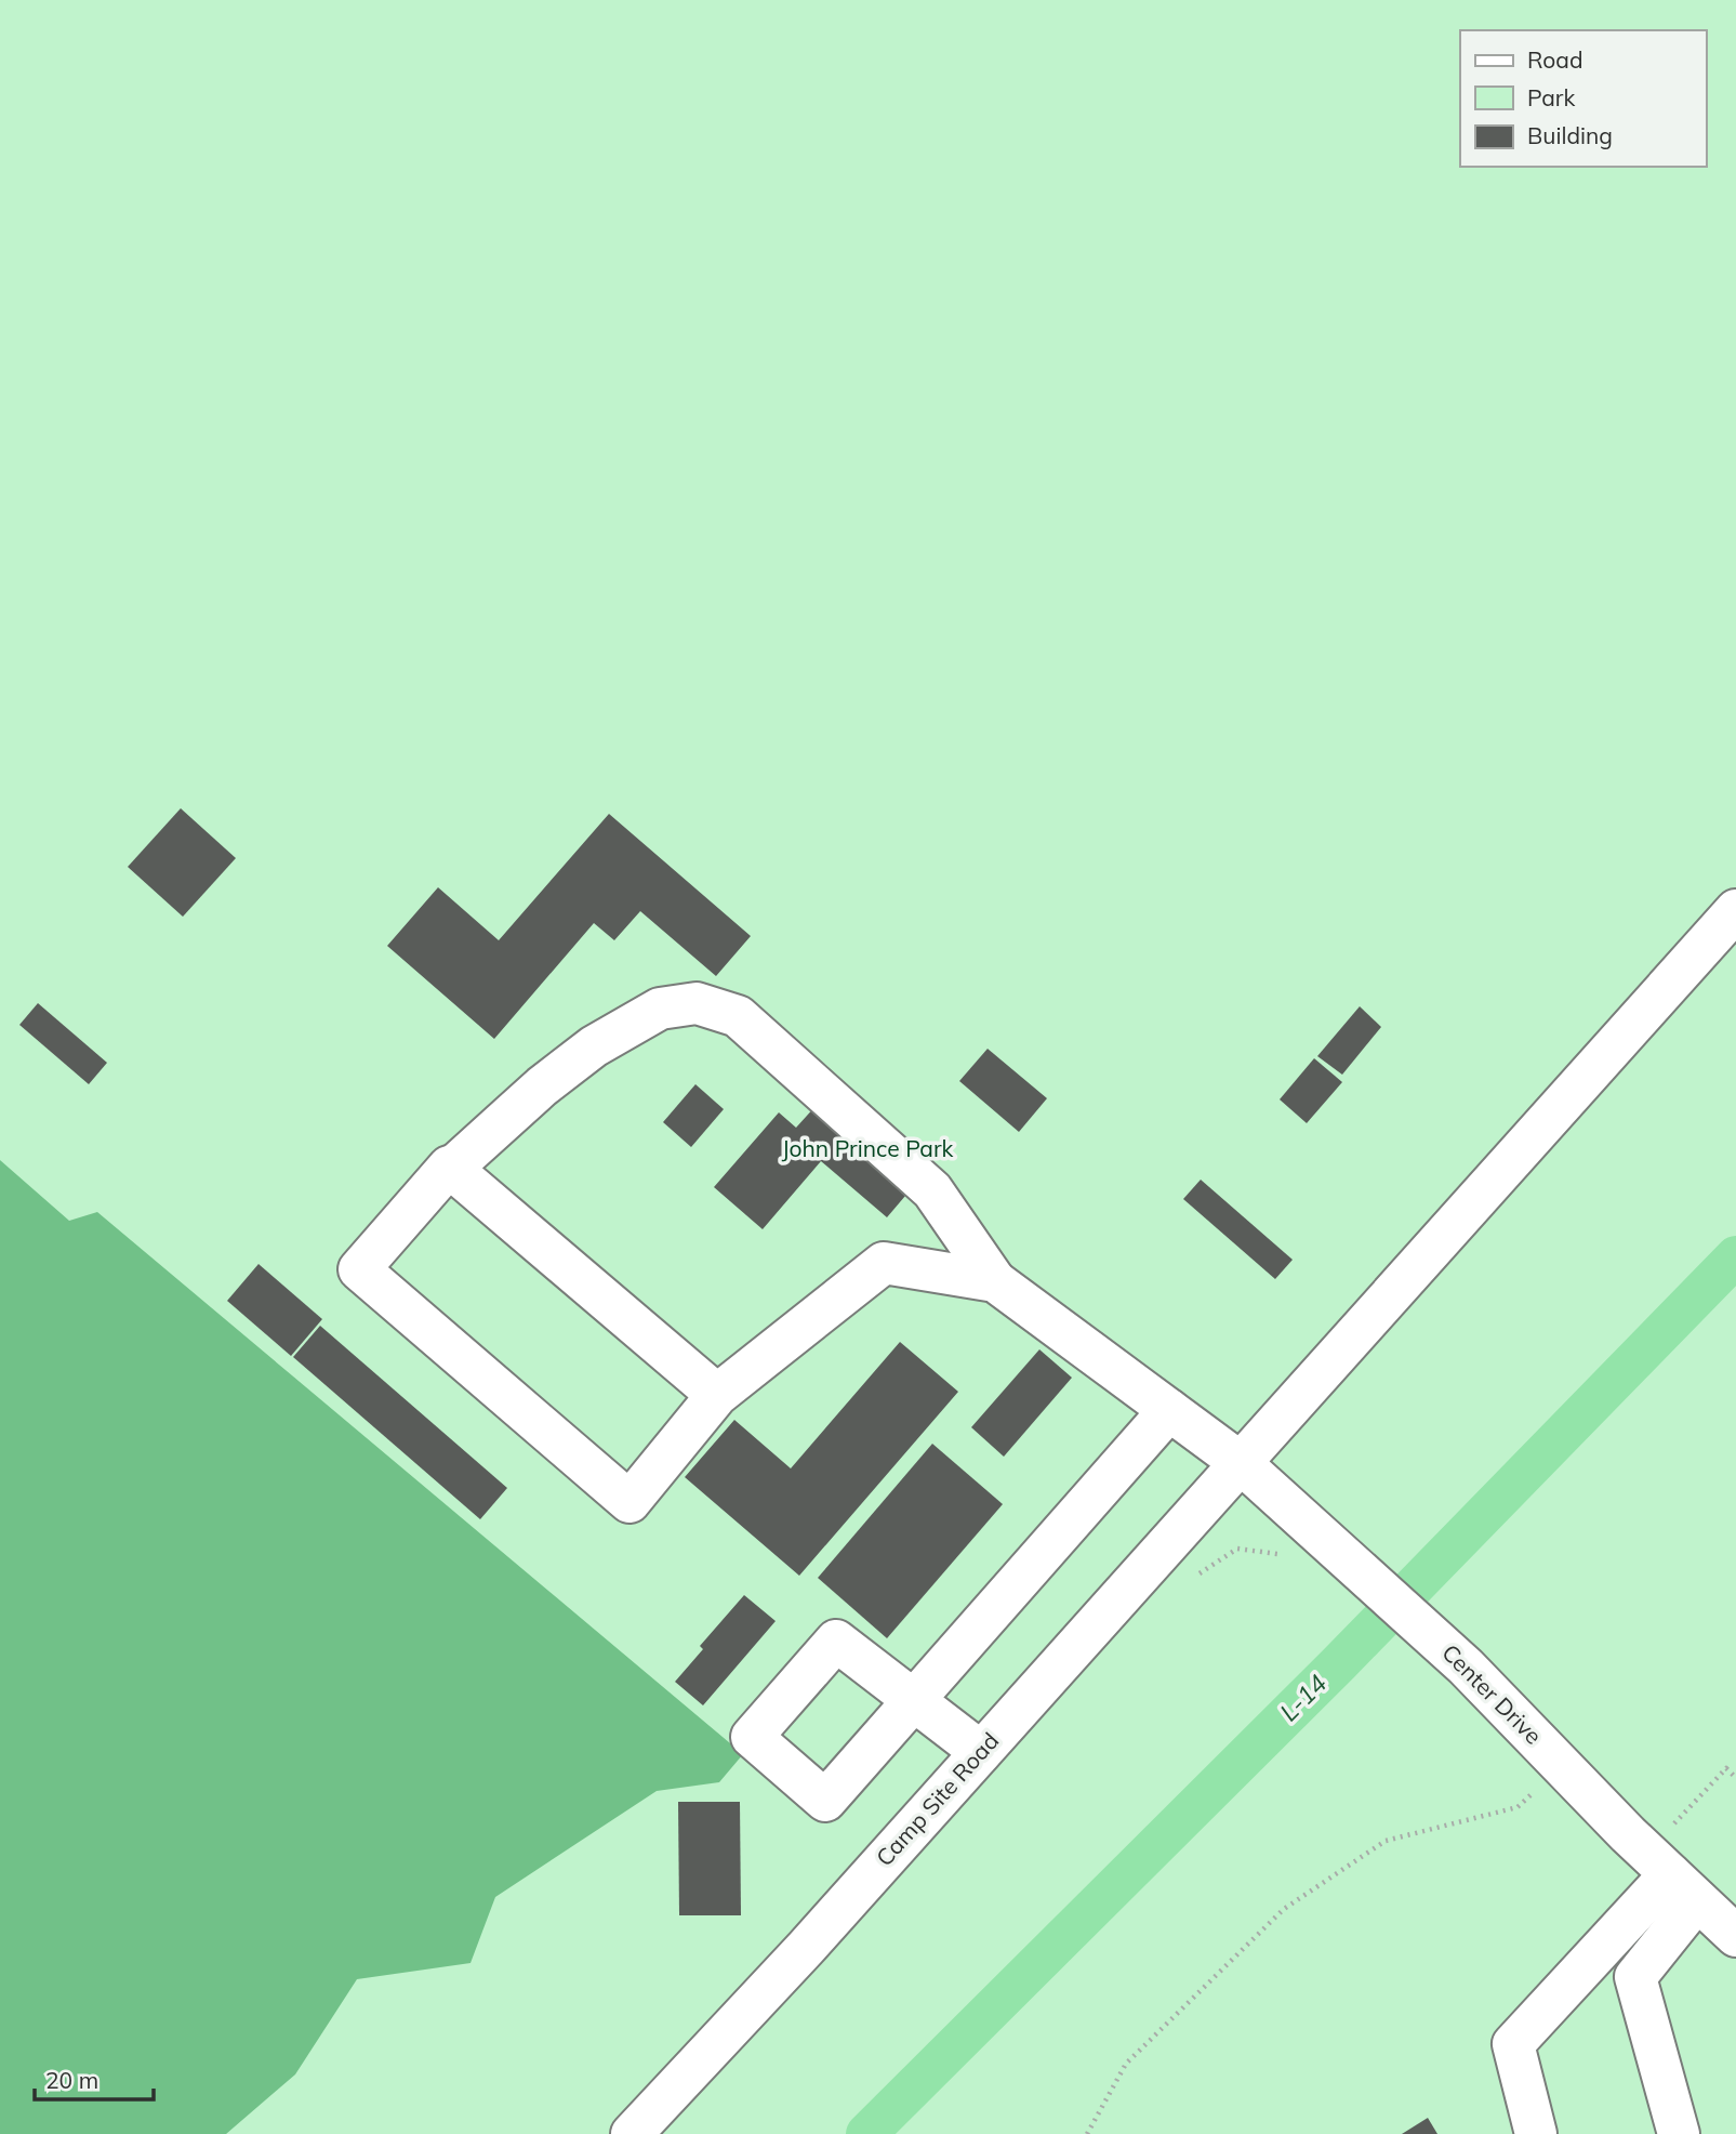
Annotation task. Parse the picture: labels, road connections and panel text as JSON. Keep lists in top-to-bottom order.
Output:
{
  "streets": {
    "street": ["Center Drive", "Camp Site Road"]
  },
  "crossings": [
    ["Center Drive", "Camp Site Road"]
  ],
  "water": ["L-14"],
  "parks": ["John Prince Park"],
  "legend": ["Road", "Park", "Building"],
  "scale_bar": "20 m"
}
